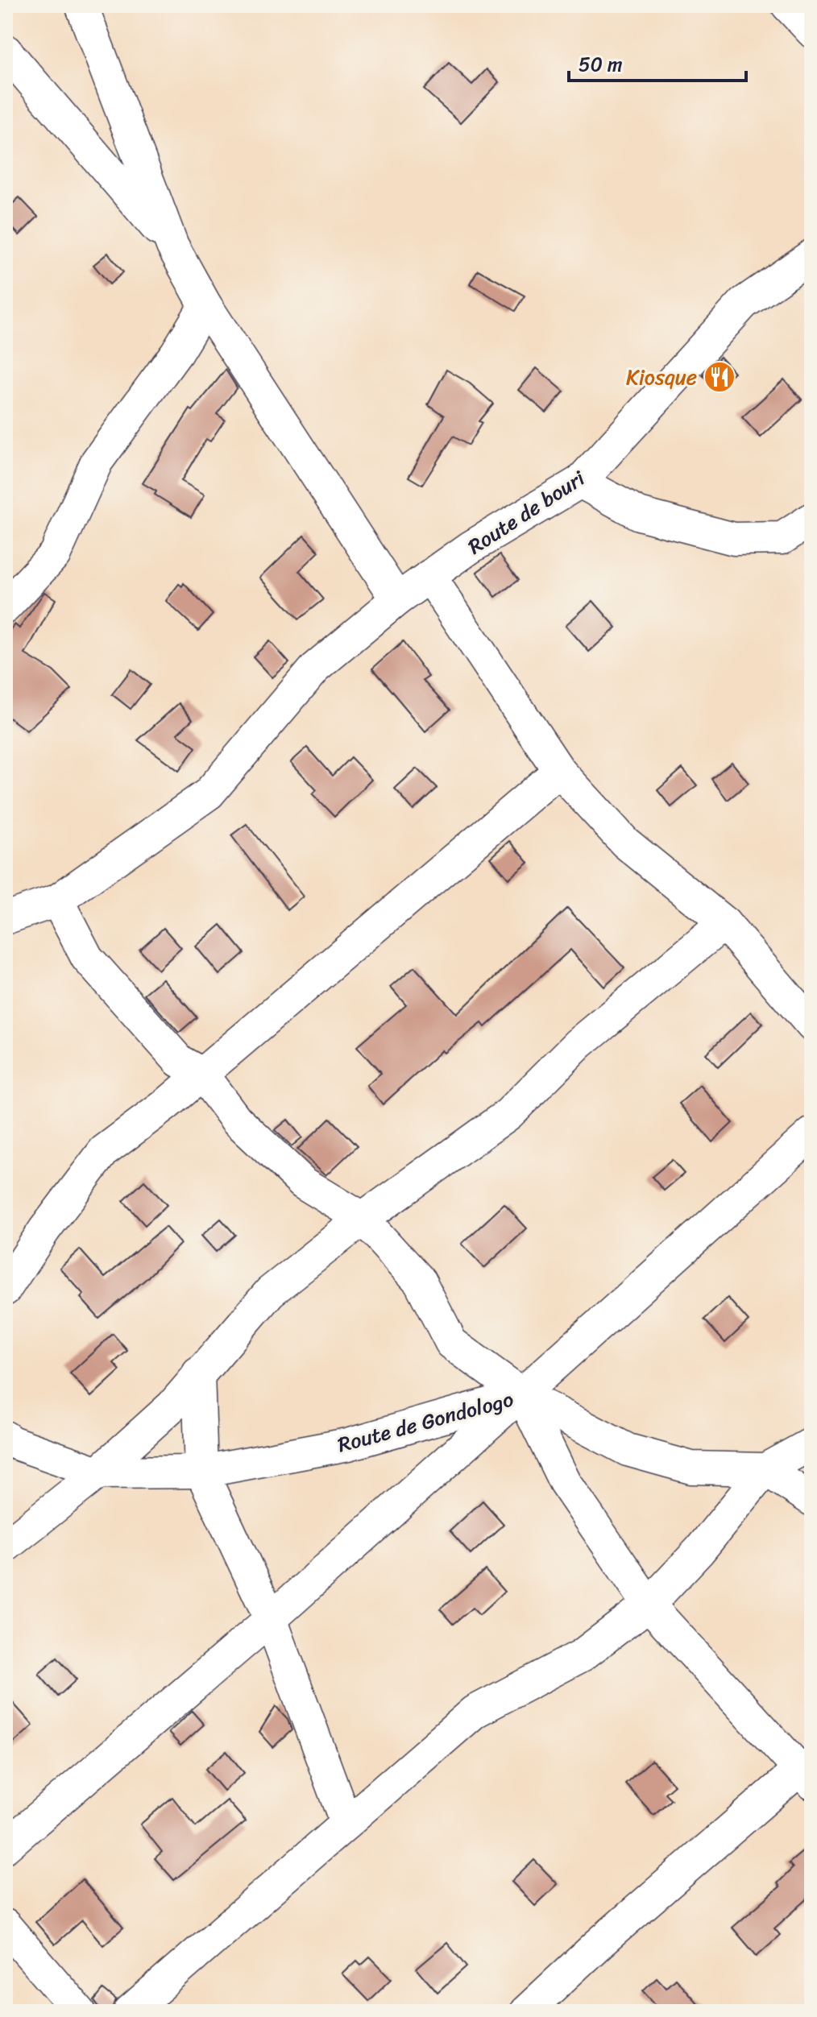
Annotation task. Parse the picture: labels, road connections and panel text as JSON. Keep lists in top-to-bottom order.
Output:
{
  "streets": {
    "street": ["Route de bouri", "Route de Gondologo"]
  },
  "places": {
    "restaurant": ["Kiosque"]
  },
  "scale_bar": "50 m"
}
